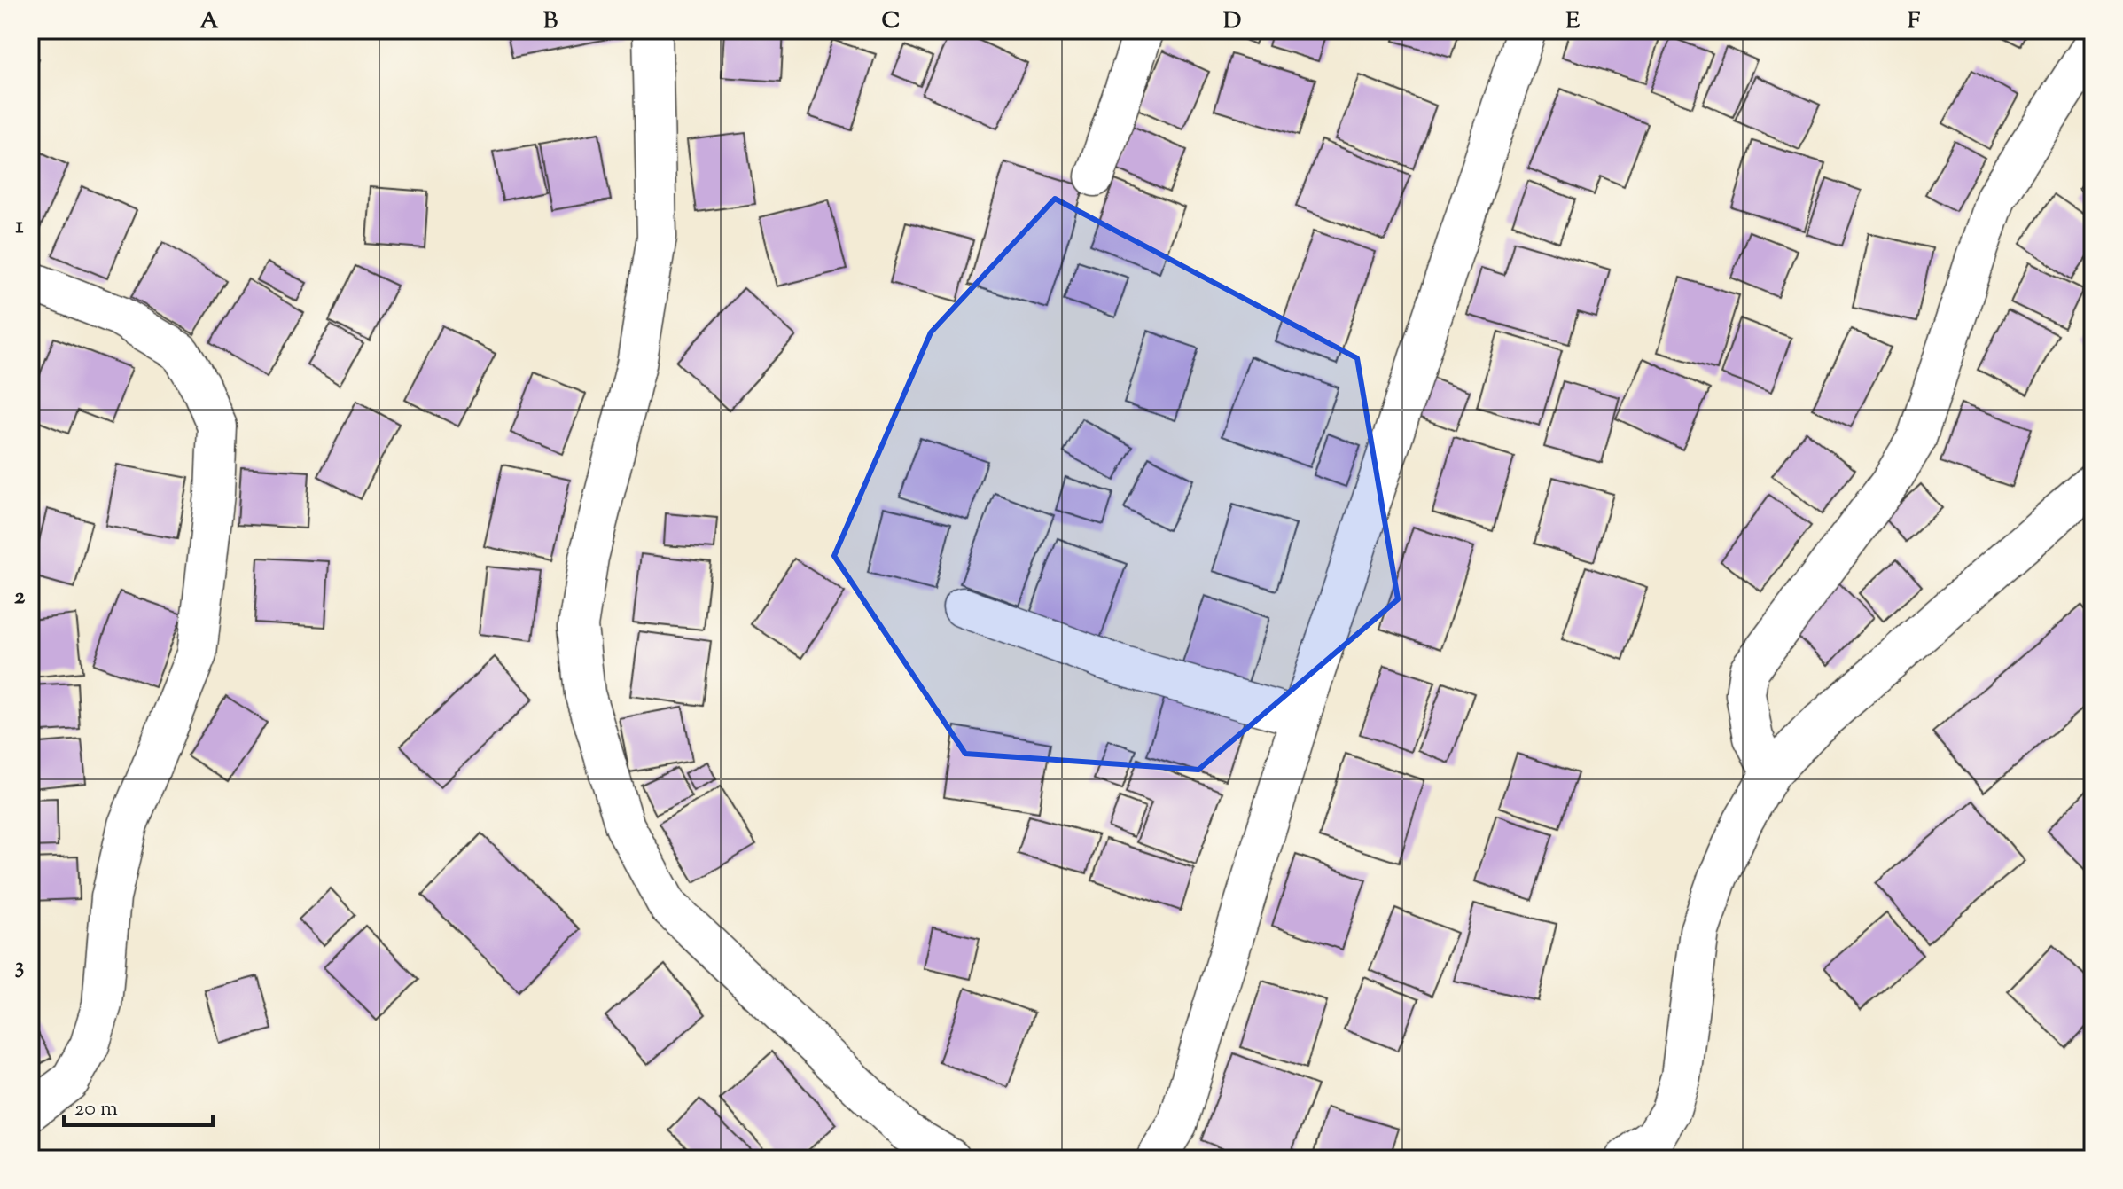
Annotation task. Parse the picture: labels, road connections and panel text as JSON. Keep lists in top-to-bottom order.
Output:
{
  "scale_bar": "20 m",
  "grid": {
    "columns": [
      "A",
      "B",
      "C",
      "D",
      "E",
      "F"
    ],
    "rows": ["1", "2", "3"]
  }
}
